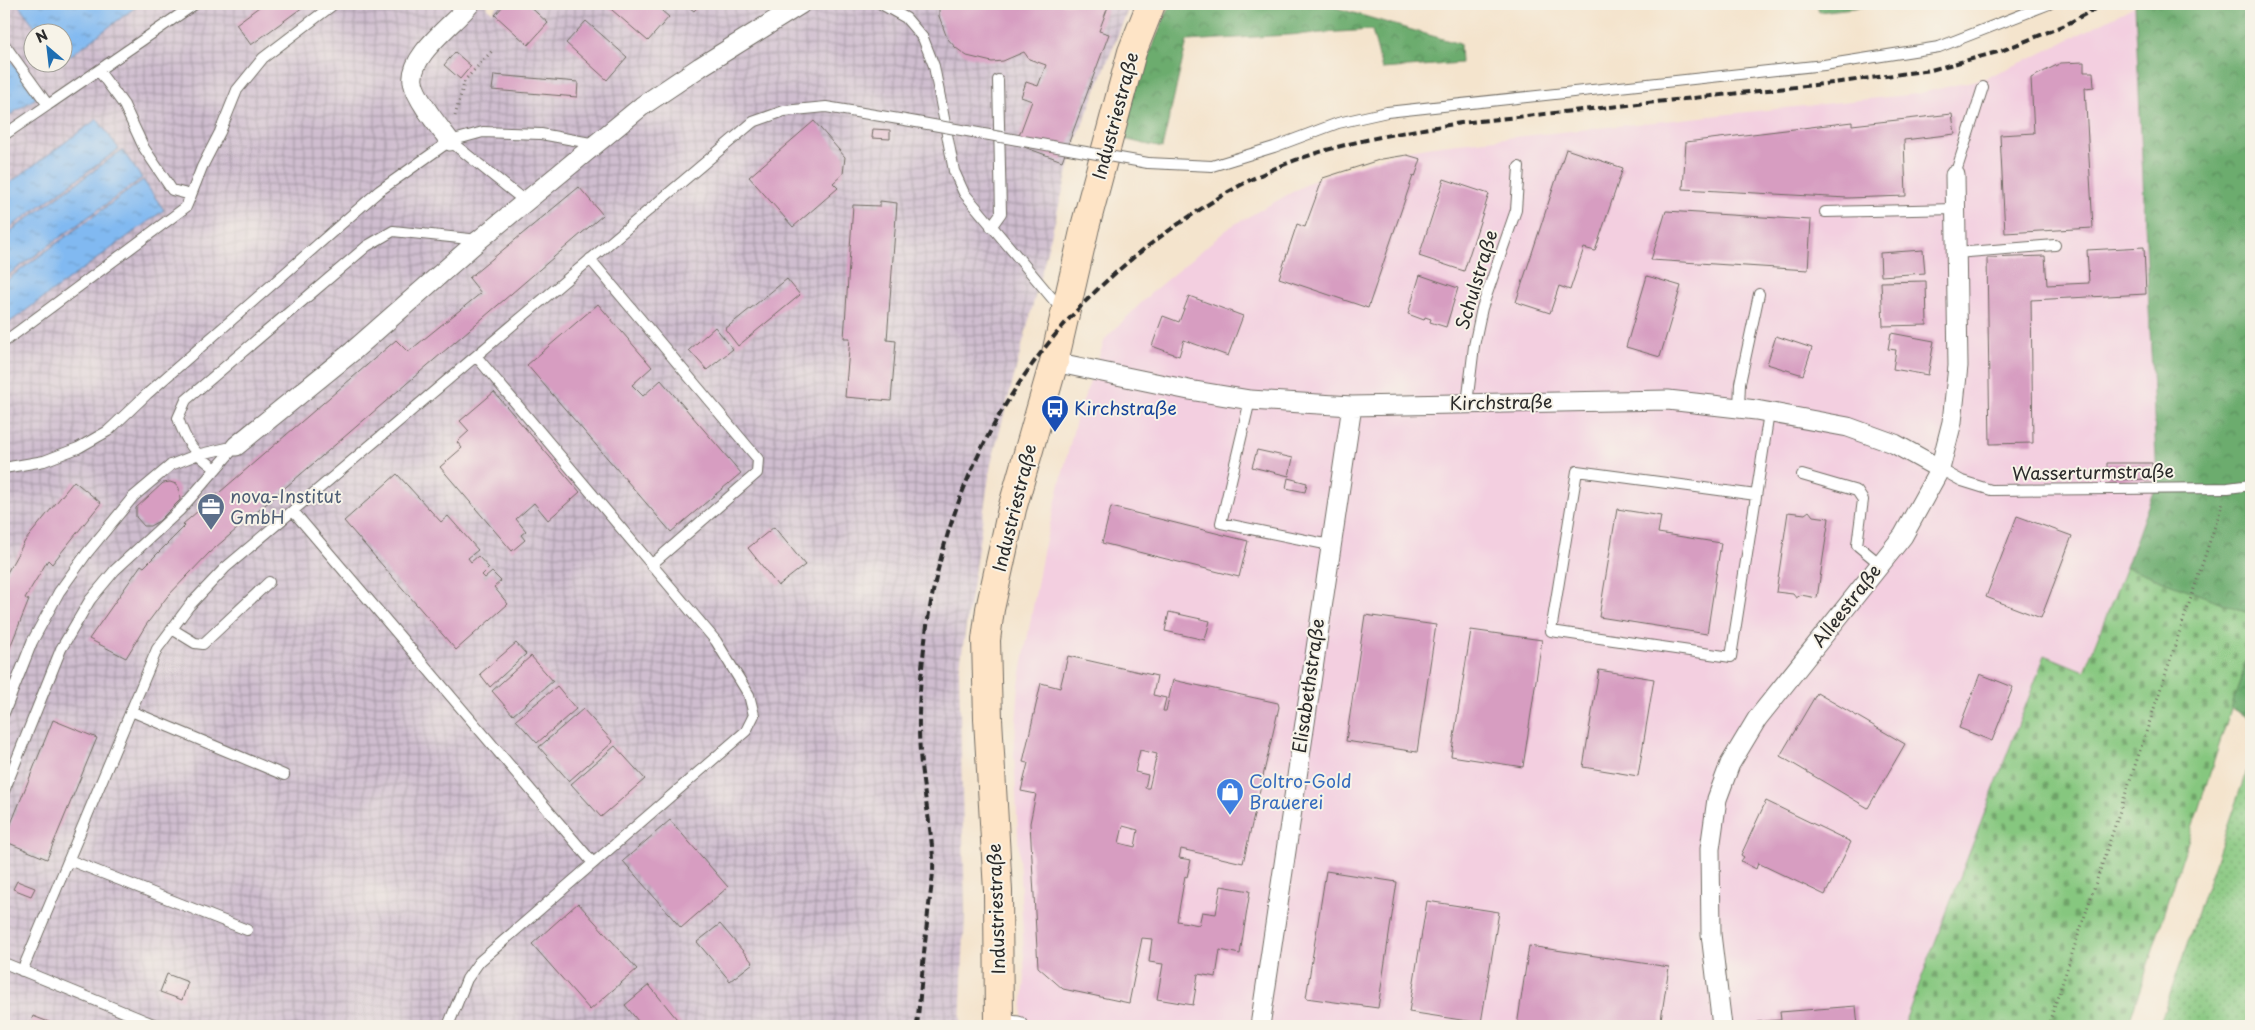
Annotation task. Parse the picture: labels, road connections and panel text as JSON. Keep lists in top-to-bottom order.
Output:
{
  "streets": {
    "main road": ["Industriestraße"],
    "street": ["Kirchstraße", "Alleestraße", "Elisabethstraße"],
    "lane": ["Schulstraße", "Wasserturmstraße"]
  },
  "crossings": [
    ["Industriestraße", "Kirchstraße"],
    ["Schulstraße", "Kirchstraße"],
    ["Kirchstraße", "Wasserturmstraße"],
    ["Kirchstraße", "Alleestraße"],
    ["Kirchstraße", "Elisabethstraße"],
    ["Wasserturmstraße", "Alleestraße"]
  ],
  "places": {
    "bus stop": ["Kirchstraße"],
    "office": ["nova-Institut GmbH"],
    "shop": ["Coltro-Gold Brauerei"]
  },
  "north": "top left"
}
